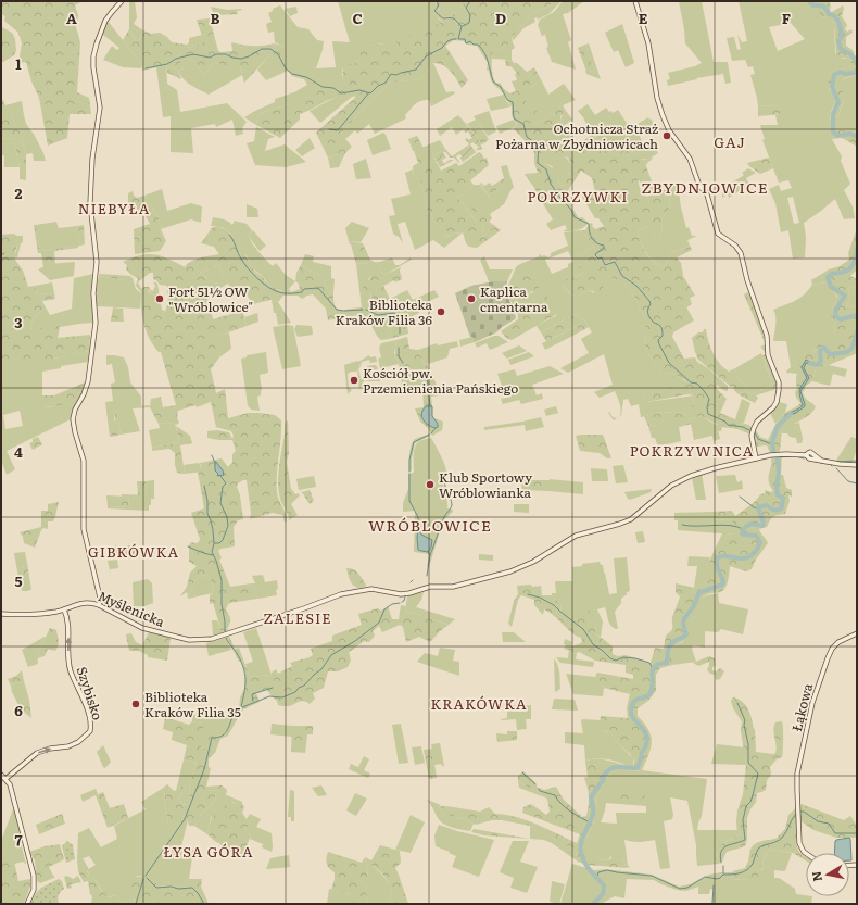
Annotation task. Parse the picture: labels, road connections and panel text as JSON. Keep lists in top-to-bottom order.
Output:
{
  "streets": {
    "street": ["Myślenicka", "Szybisko", "Łąkowa"]
  },
  "crossings": [
    ["Myślenicka", "Szybisko"]
  ],
  "districts": [
    "GAJ",
    "ZBYDNIOWICE",
    "POKRZYWKI",
    "NIEBYŁA",
    "POKRZYWNICA",
    "WRÓBLOWICE",
    "GIBKÓWKA",
    "ZALESIE",
    "KRAKÓWKA",
    "ŁYSA GÓRA"
  ],
  "places": [
    "Ochotnicza Straż Pożarna w Zbydniowicach",
    "Fort 51½ OW \"Wróblowice\"",
    "Kaplica cmentarna",
    "Biblioteka Kraków Filia 36",
    "Kościół pw. Przemienienia Pańskiego",
    "Klub Sportowy Wróblowianka",
    "Biblioteka Kraków Filia 35"
  ],
  "north": "left",
  "grid": {
    "columns": [
      "A",
      "B",
      "C",
      "D",
      "E",
      "F"
    ],
    "rows": [
      "1",
      "2",
      "3",
      "4",
      "5",
      "6",
      "7"
    ]
  }
}
